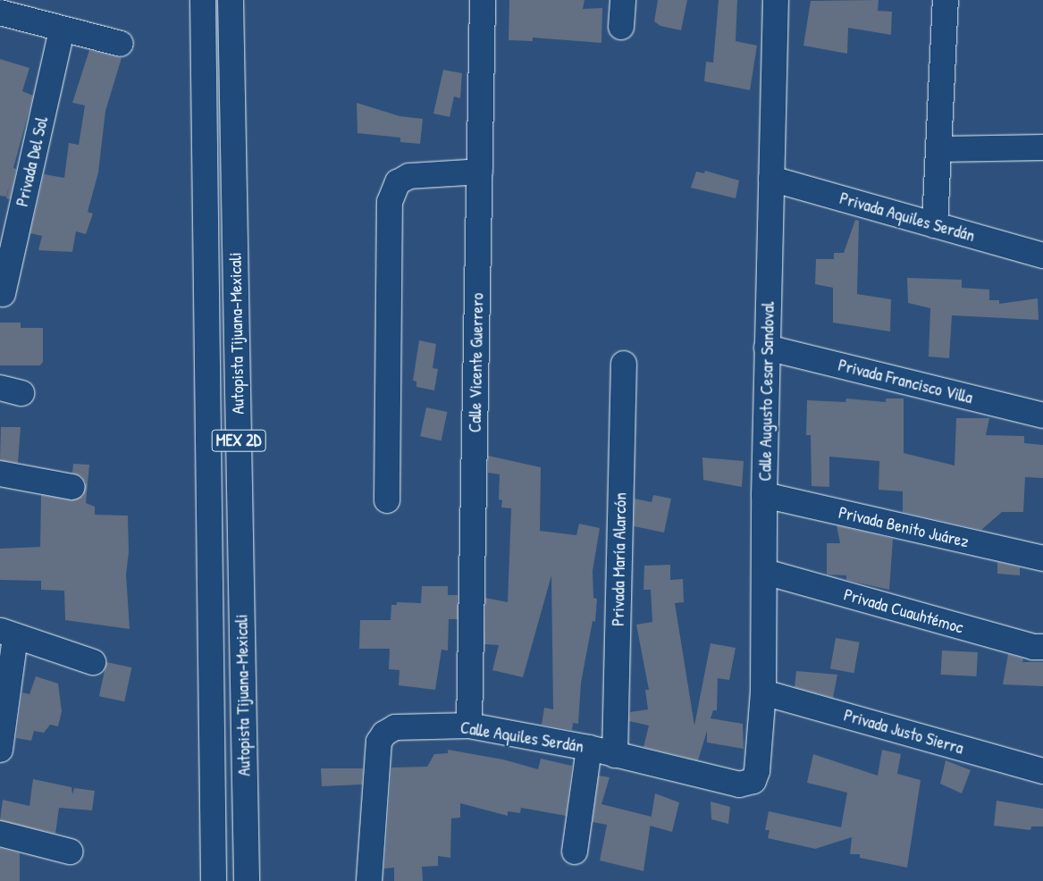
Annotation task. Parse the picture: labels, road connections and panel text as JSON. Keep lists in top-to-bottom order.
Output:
{
  "streets": {
    "main road": [
      "Privada Del Sol",
      "Privada Aquiles Serdán",
      "Autopista Tijuana-Mexicali",
      "Calle Vicente Guerrero",
      "Privada Francisco Villa",
      "Calle Augusto Cesar Sandoval",
      "MEX 2D",
      "Privada Benito Juárez",
      "Privada María Alarcón",
      "Privada Cuauhtémoc",
      "Privada Justo Sierra",
      "Calle Aquiles Serdán"
    ]
  },
  "crossings": [
    ["Privada Aquiles Serdán", "Calle Augusto Cesar Sandoval"],
    ["Calle Vicente Guerrero", "Calle Aquiles Serdán"],
    ["Privada Francisco Villa", "Calle Augusto Cesar Sandoval"],
    ["Calle Augusto Cesar Sandoval", "Privada Benito Juárez"],
    ["Calle Augusto Cesar Sandoval", "Privada Cuauhtémoc"],
    ["Calle Augusto Cesar Sandoval", "Privada Justo Sierra"],
    ["Calle Augusto Cesar Sandoval", "Calle Aquiles Serdán"],
    ["Privada María Alarcón", "Calle Aquiles Serdán"]
  ]
}
